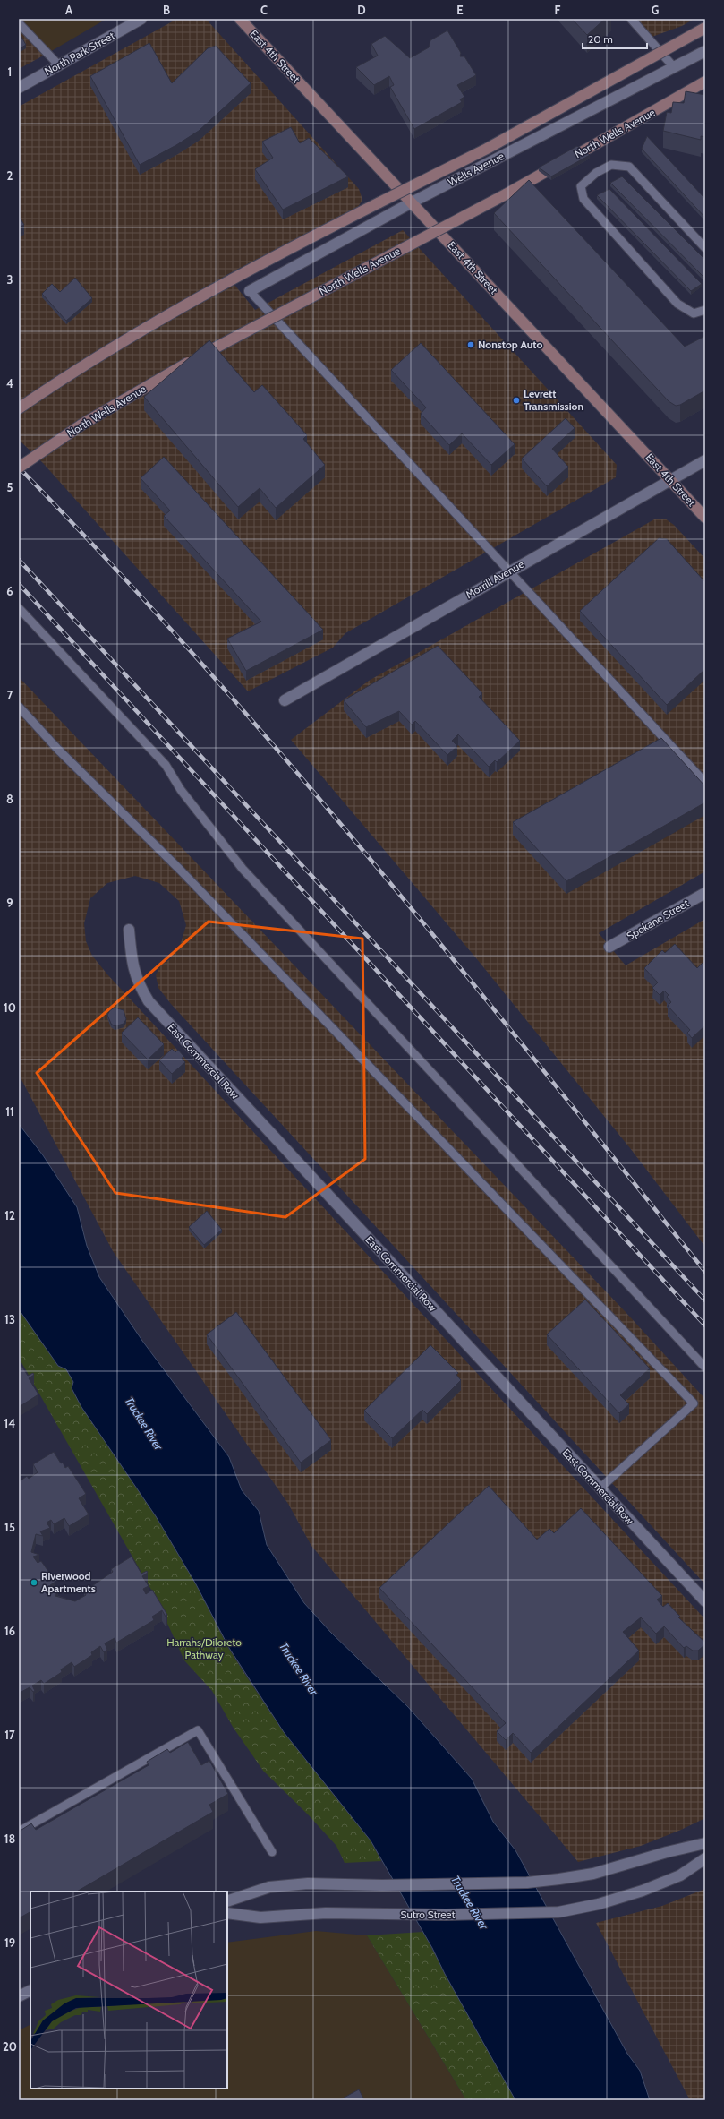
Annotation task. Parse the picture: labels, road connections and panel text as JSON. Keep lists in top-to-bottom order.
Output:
{
  "streets": {
    "main road": ["East 4th Street", "North Wells Avenue"],
    "street": [
      "North Park Street",
      "Wells Avenue",
      "Morrill Avenue",
      "Spokane Street",
      "East Commercial Row",
      "Sutro Street"
    ]
  },
  "crossings": [
    ["East 4th Street", "Wells Avenue"],
    ["East 4th Street", "Morrill Avenue"]
  ],
  "water": ["Truckee River"],
  "parks": ["Harrahs/Diloreto Pathway"],
  "places": ["Nonstop Auto", "Levrett Transmission", "Riverwood Apartments"],
  "scale_bar": "20 m",
  "grid": {
    "columns": [
      "A",
      "B",
      "C",
      "D",
      "E",
      "F",
      "G"
    ],
    "rows": [
      "1",
      "2",
      "3",
      "4",
      "5",
      "6",
      "7",
      "8",
      "9",
      "10",
      "11",
      "12",
      "13",
      "14",
      "15",
      "16",
      "17",
      "18",
      "19",
      "20"
    ]
  }
}
